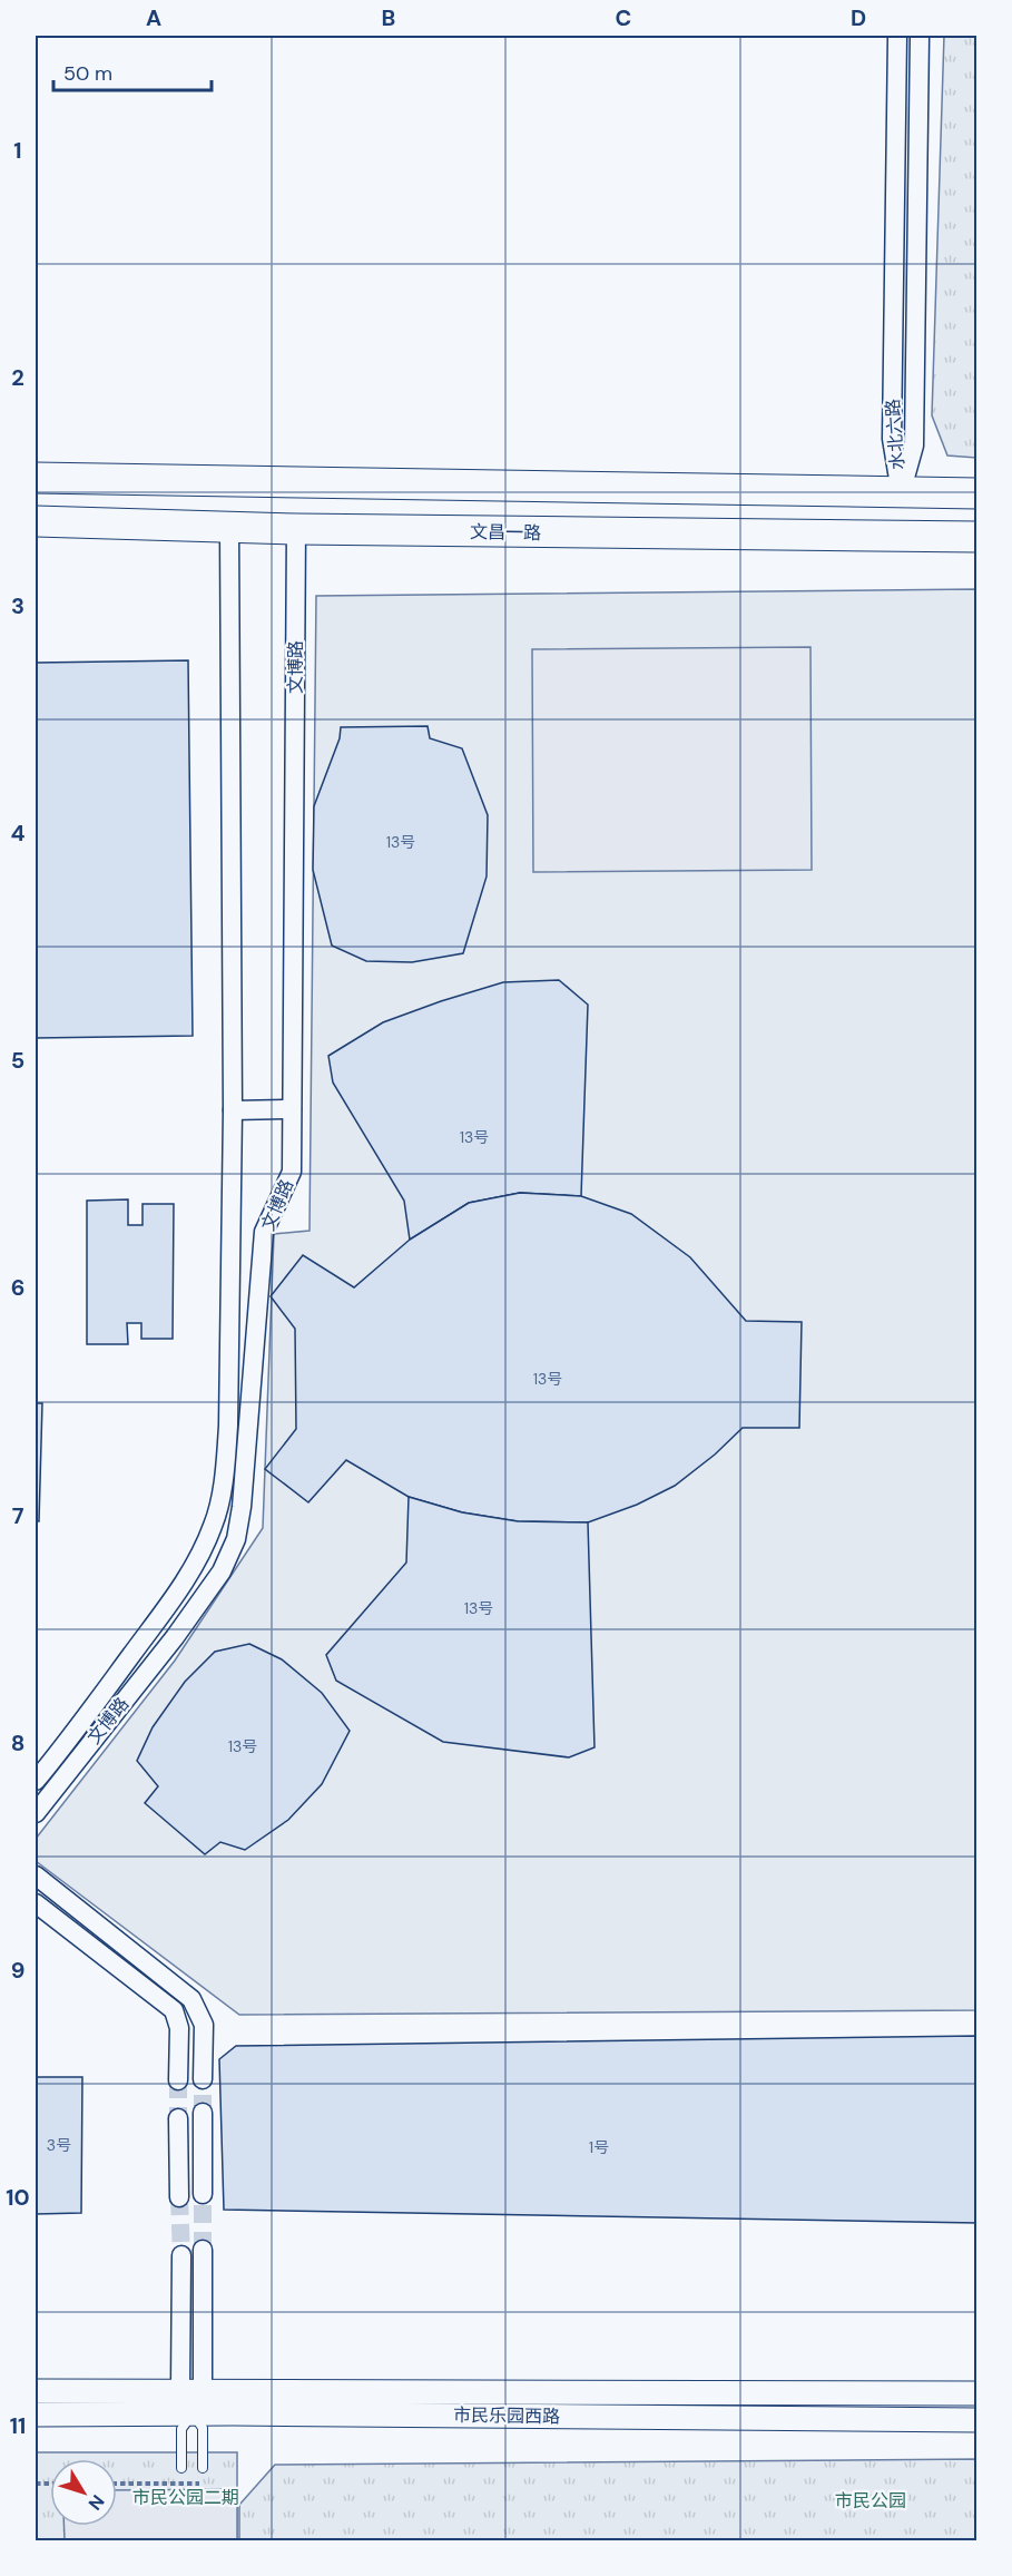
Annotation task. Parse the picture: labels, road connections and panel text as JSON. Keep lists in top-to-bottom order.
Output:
{
  "streets": {
    "main road": ["文昌一路"],
    "street": ["水北六路", "文博路", "市民乐园西路"]
  },
  "crossings": [
    ["文昌一路", "文博路"]
  ],
  "parks": ["市民公园二期", "市民公园"],
  "house_numbers": [
    "13号",
    "13号",
    "13号",
    "13号",
    "13号",
    "3号",
    "1号"
  ],
  "scale_bar": "50 m",
  "north": "bottom right",
  "grid": {
    "columns": [
      "A",
      "B",
      "C",
      "D"
    ],
    "rows": [
      "1",
      "2",
      "3",
      "4",
      "5",
      "6",
      "7",
      "8",
      "9",
      "10",
      "11"
    ]
  }
}
